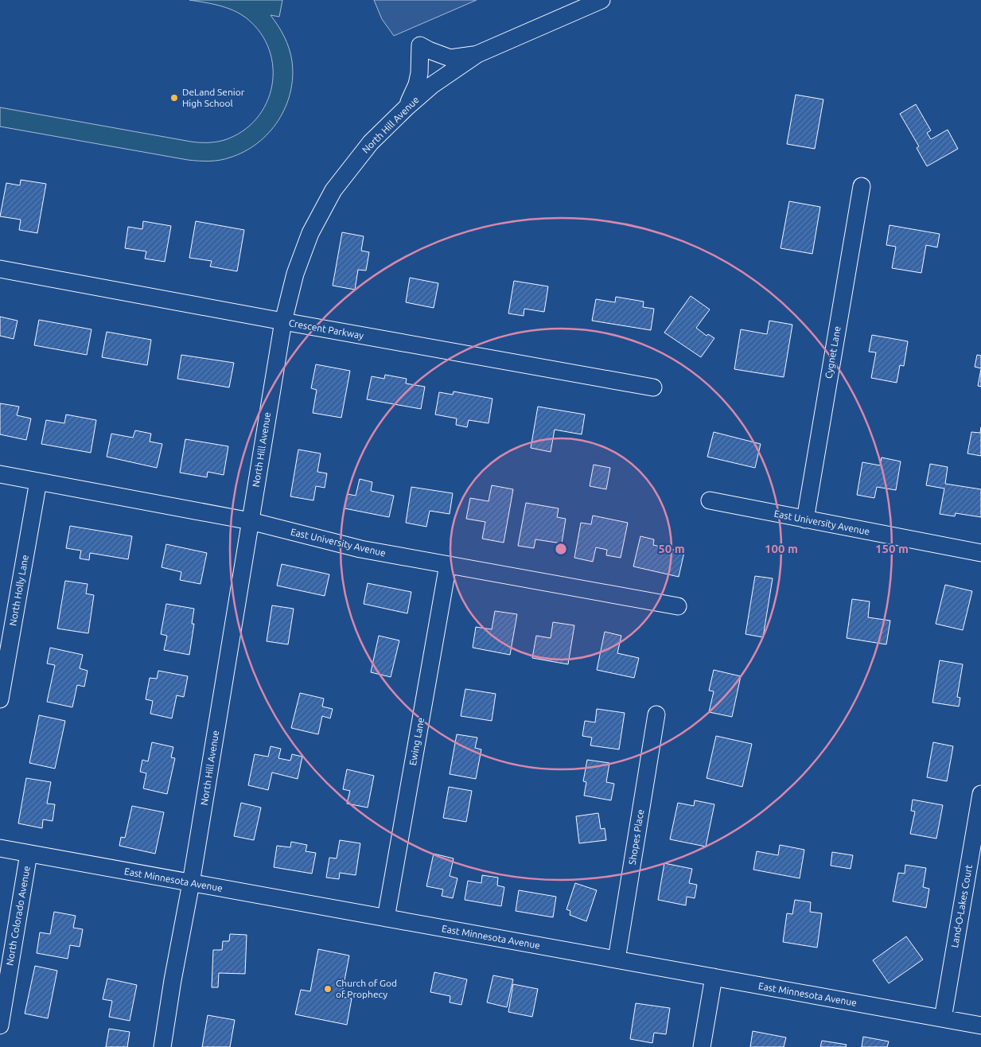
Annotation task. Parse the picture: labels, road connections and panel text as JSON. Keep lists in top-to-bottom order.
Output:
{
  "streets": {
    "street": [
      "North Hill Avenue",
      "Crescent Parkway",
      "Cygnet Lane",
      "East University Avenue",
      "North Holly Lane",
      "Ewing Lane",
      "Shopes Place",
      "East Minnesota Avenue",
      "Land-O-Lakes Court",
      "North Colorado Avenue"
    ]
  },
  "crossings": [
    ["North Hill Avenue", "Crescent Parkway"],
    ["North Hill Avenue", "East University Avenue"],
    ["North Hill Avenue", "East Minnesota Avenue"],
    ["Cygnet Lane", "East University Avenue"],
    ["East University Avenue", "North Holly Lane"],
    ["East University Avenue", "Ewing Lane"],
    ["Ewing Lane", "East Minnesota Avenue"],
    ["Shopes Place", "East Minnesota Avenue"],
    ["East Minnesota Avenue", "Land-O-Lakes Court"],
    ["East Minnesota Avenue", "North Colorado Avenue"]
  ],
  "places": ["DeLand Senior High School", "Church of God of Prophecy"],
  "rings": ["50 m", "100 m", "150 m"]
}
